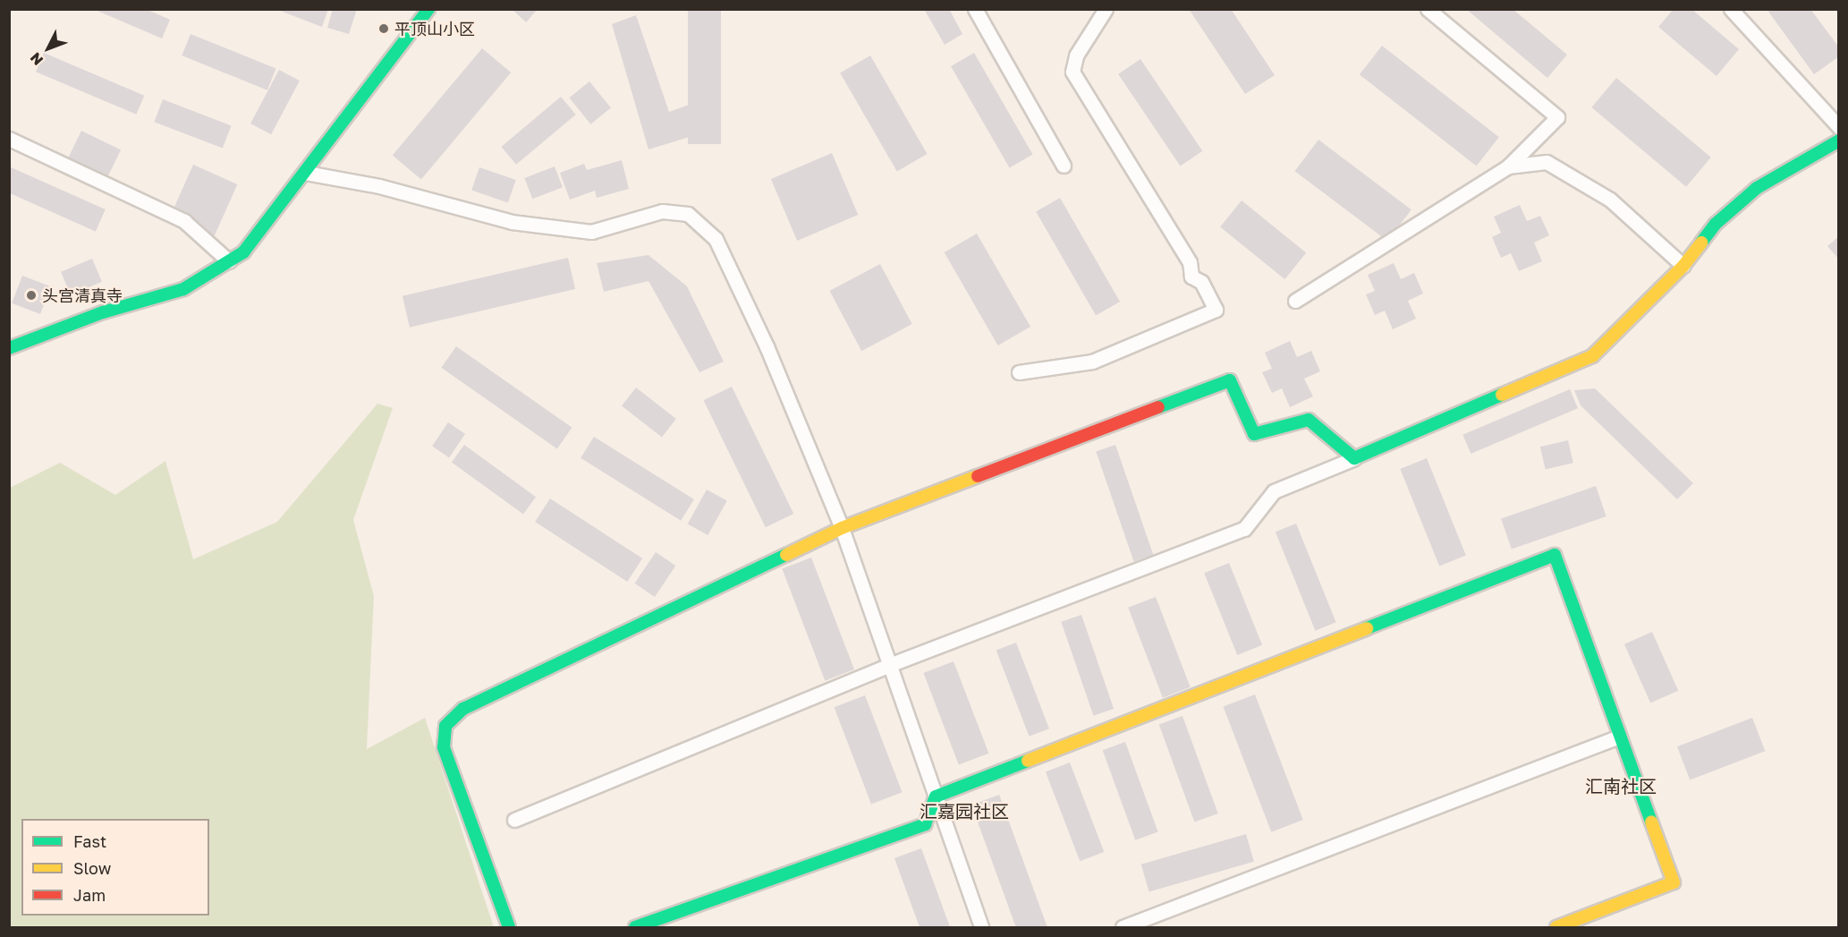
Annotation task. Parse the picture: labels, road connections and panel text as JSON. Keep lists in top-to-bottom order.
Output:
{
  "districts": ["汇南社区", "汇嘉园社区"],
  "places": ["平顶山小区", "头宫清真寺"],
  "legend": ["Fast", "Slow", "Jam"],
  "north": "bottom left"
}
